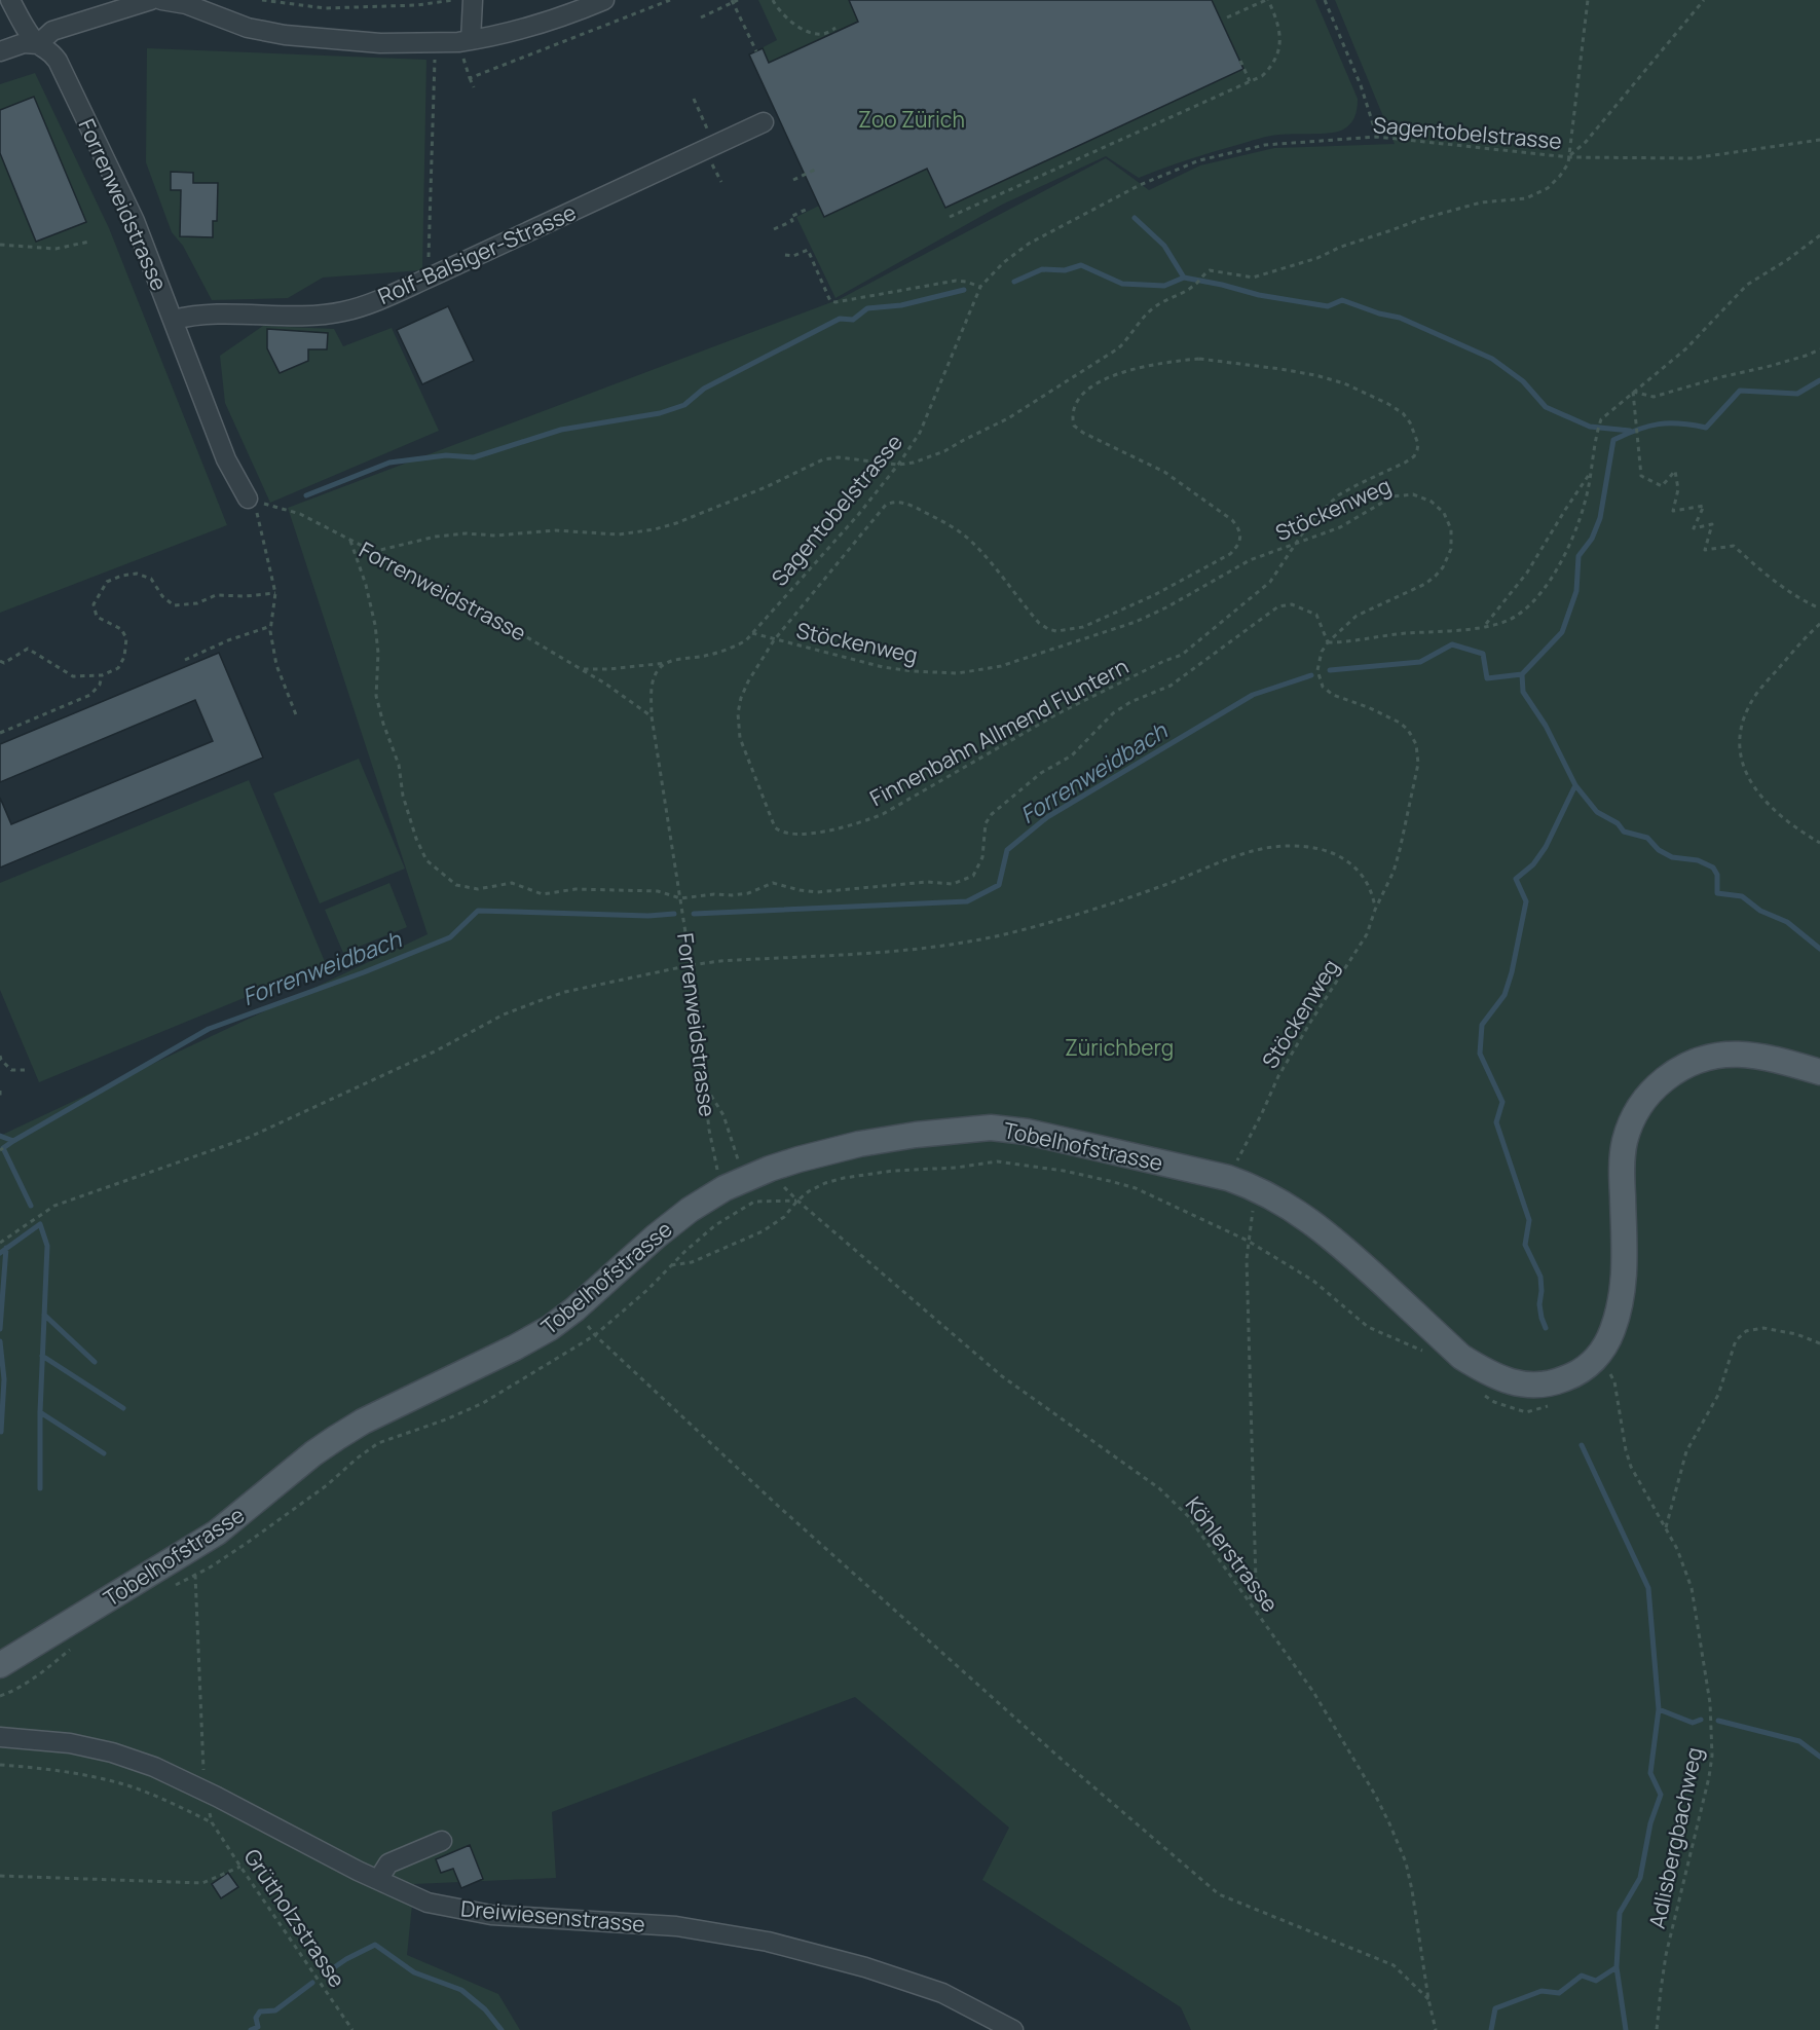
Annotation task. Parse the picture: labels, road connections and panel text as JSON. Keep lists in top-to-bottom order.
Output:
{
  "streets": {
    "main road": ["Tobelhofstrasse"],
    "street": ["Forrenweidstrasse", "Rolf-Balsiger-Strasse", "Dreiwiesenstrasse"],
    "path": [
      "Sagentobelstrasse",
      "Stöckenweg",
      "Finnenbahn Allmend Fluntern",
      "Köhlerstrasse",
      "Adlisbergbachweg",
      "Grütholzstrasse"
    ]
  },
  "crossings": [
    ["Sagentobelstrasse", "Forrenweidstrasse"],
    ["Sagentobelstrasse", "Stöckenweg"],
    ["Forrenweidstrasse", "Rolf-Balsiger-Strasse"],
    ["Forrenweidstrasse", "Tobelhofstrasse"],
    ["Stöckenweg", "Finnenbahn Allmend Fluntern"],
    ["Stöckenweg", "Tobelhofstrasse"]
  ],
  "water": ["Forrenweidbach"],
  "parks": ["Zoo Zürich", "Zürichberg"]
}
